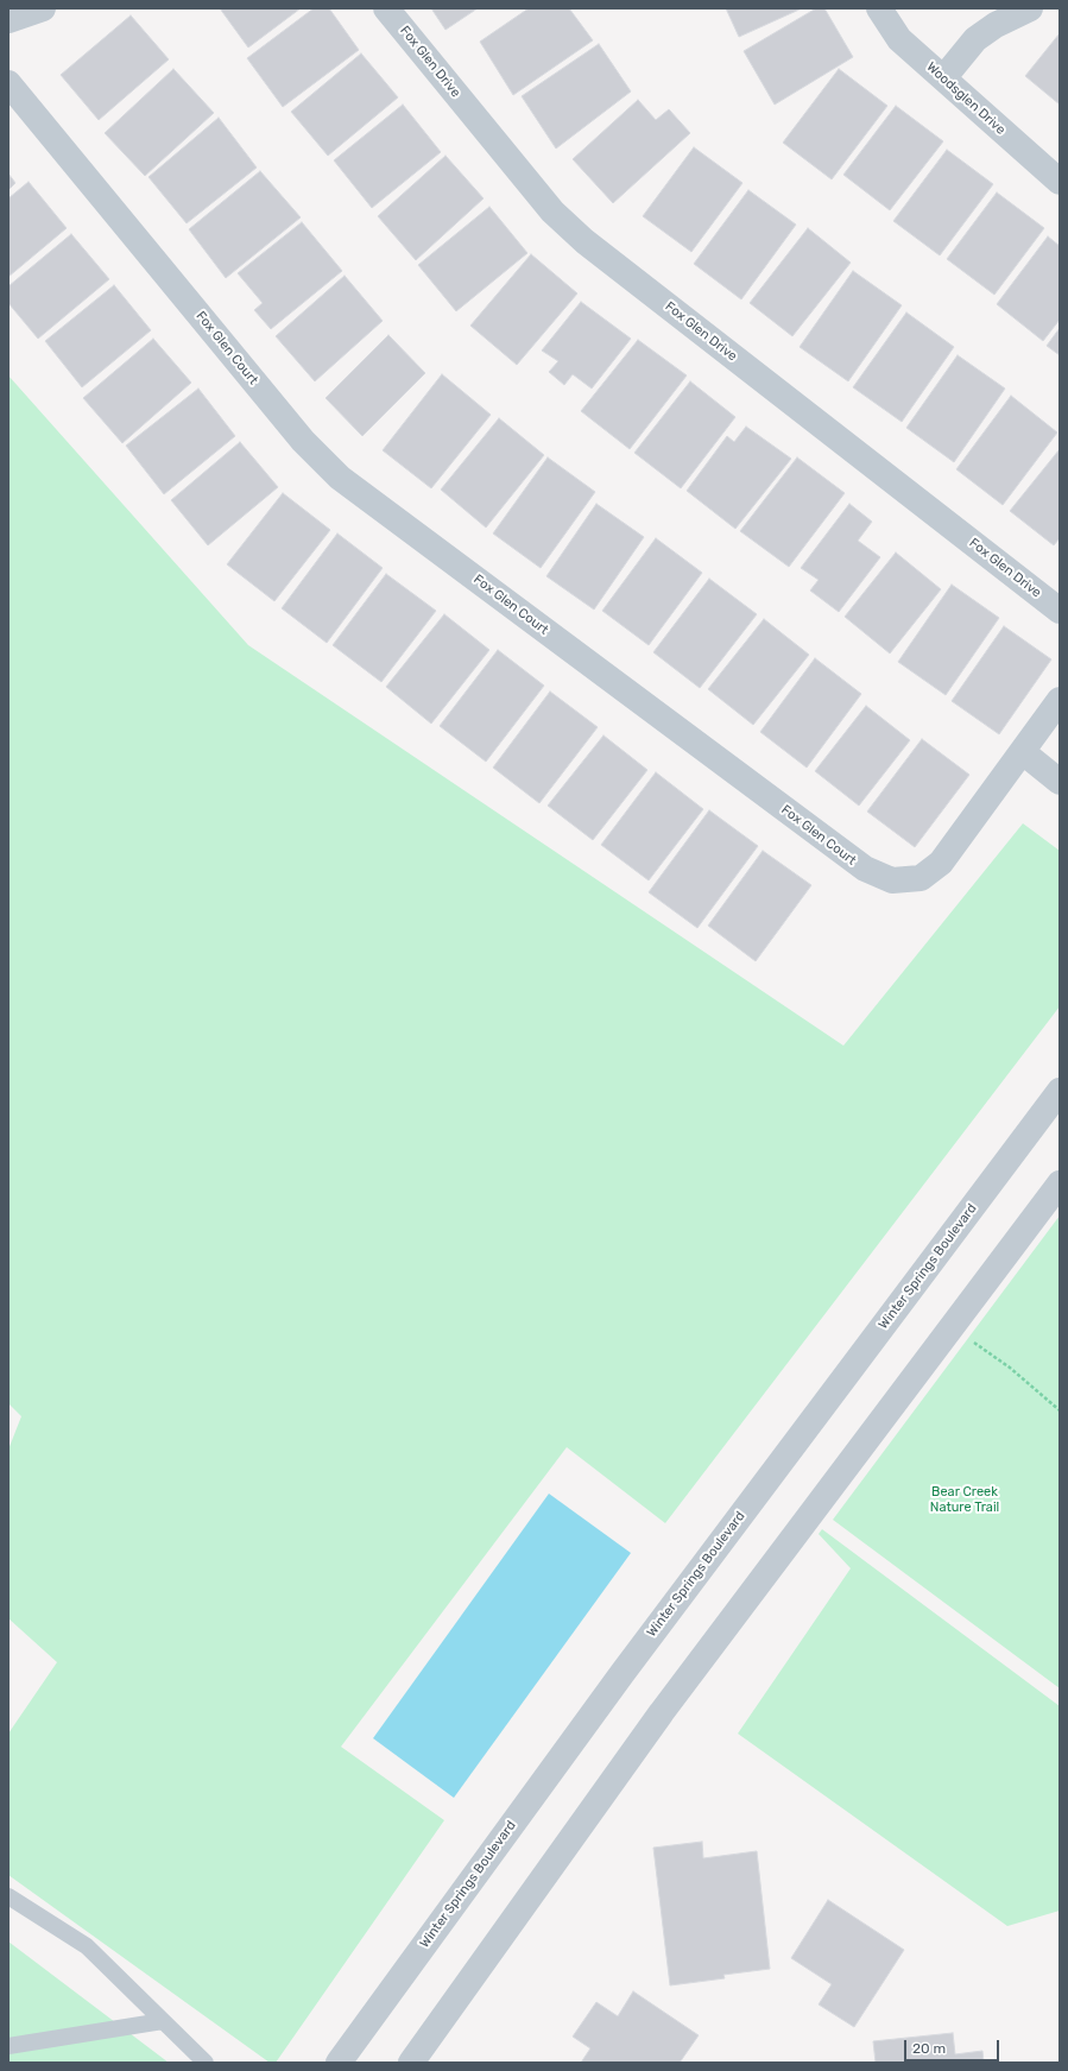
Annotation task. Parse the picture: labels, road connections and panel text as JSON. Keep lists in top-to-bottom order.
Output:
{
  "streets": {
    "street": [
      "Fox Glen Drive",
      "Woodsglen Drive",
      "Fox Glen Court",
      "Winter Springs Boulevard"
    ]
  },
  "parks": ["Bear Creek Nature Trail"],
  "scale_bar": "20 m"
}
